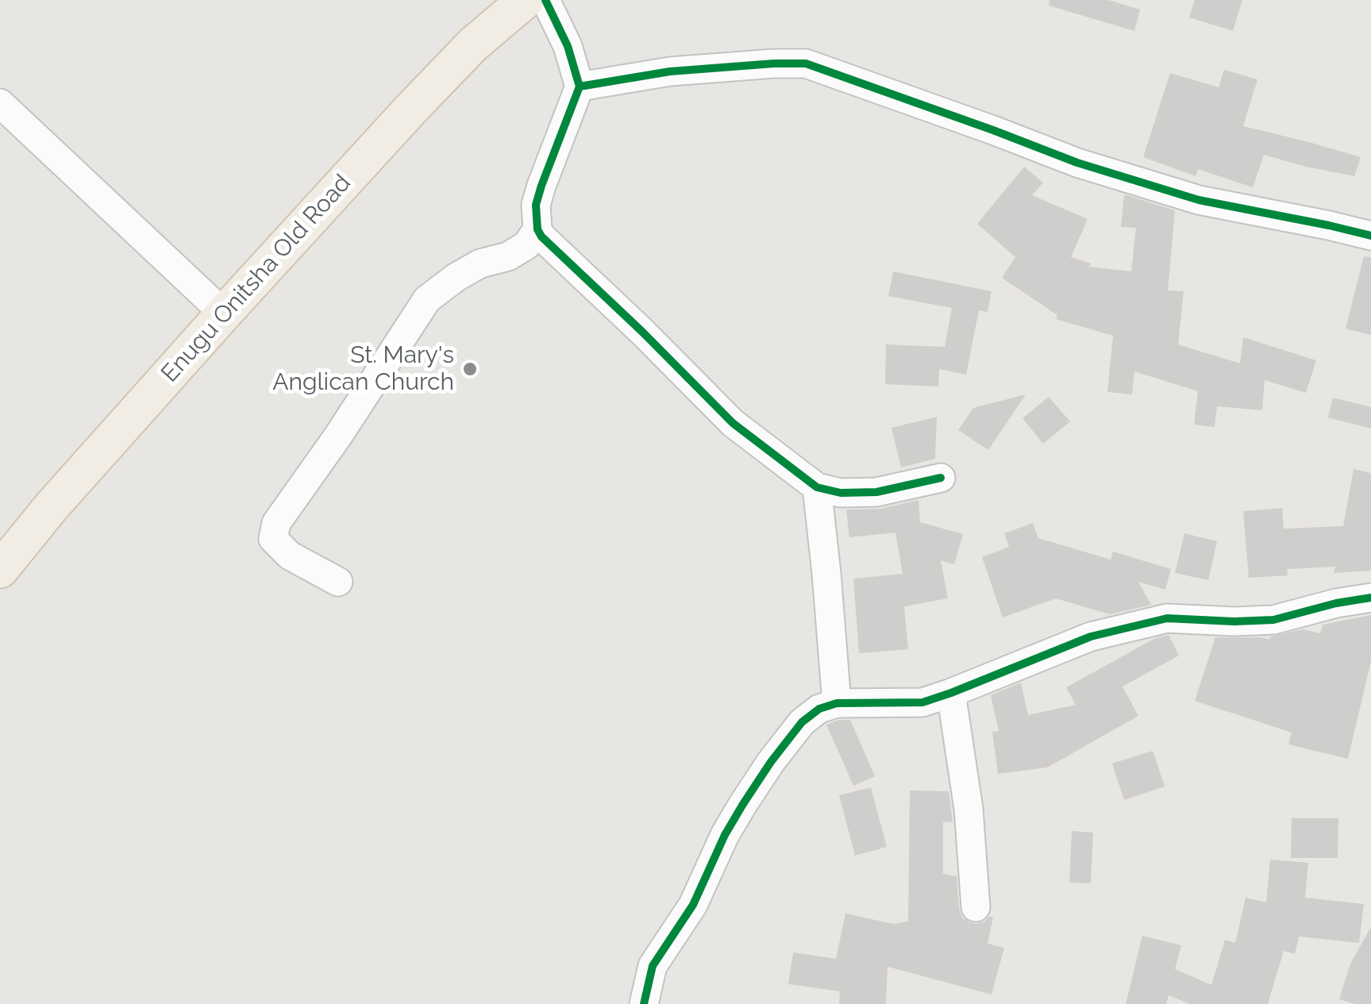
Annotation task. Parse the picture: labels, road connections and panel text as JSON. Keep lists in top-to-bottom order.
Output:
{
  "streets": {
    "main road": ["Enugu Onitsha Old Road"]
  },
  "places": ["St. Mary's Anglican Church"]
}
